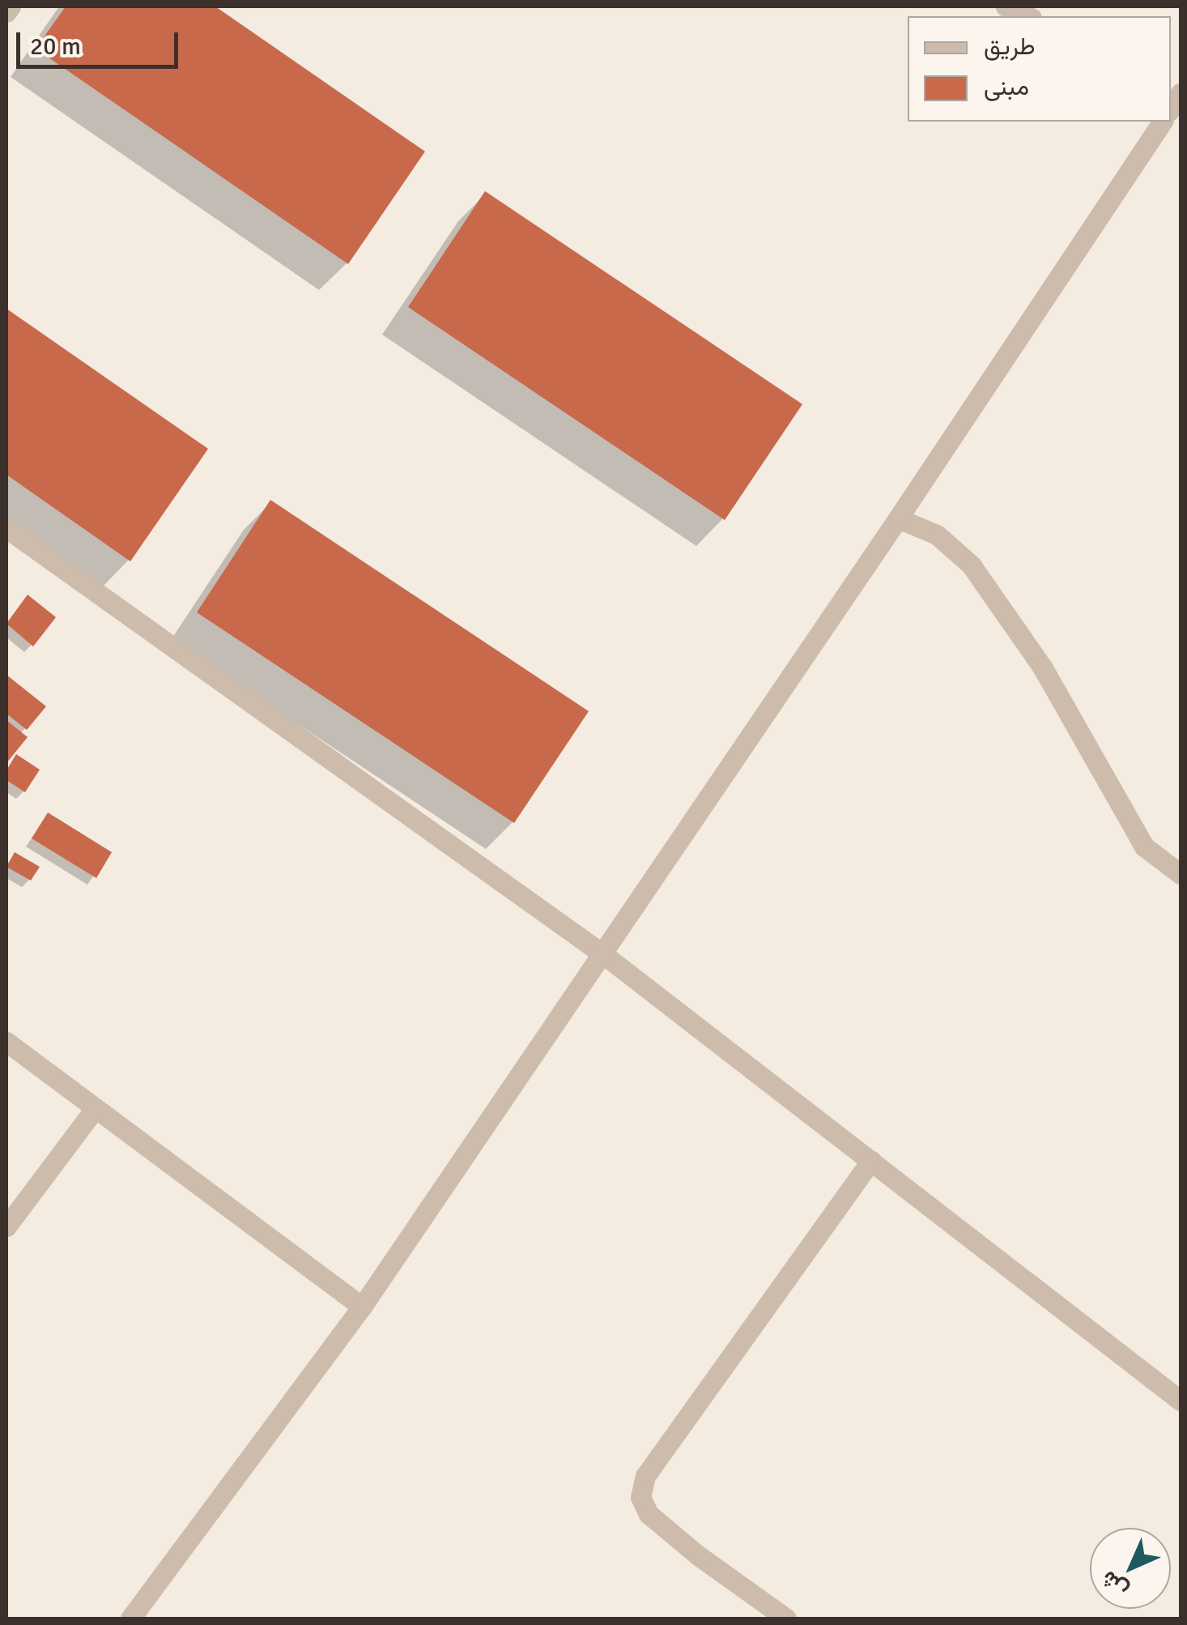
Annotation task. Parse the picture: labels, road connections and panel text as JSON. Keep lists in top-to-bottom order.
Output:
{
  "legend": ["طريق", "مبنى"],
  "scale_bar": "20 m",
  "north": "bottom left"
}
